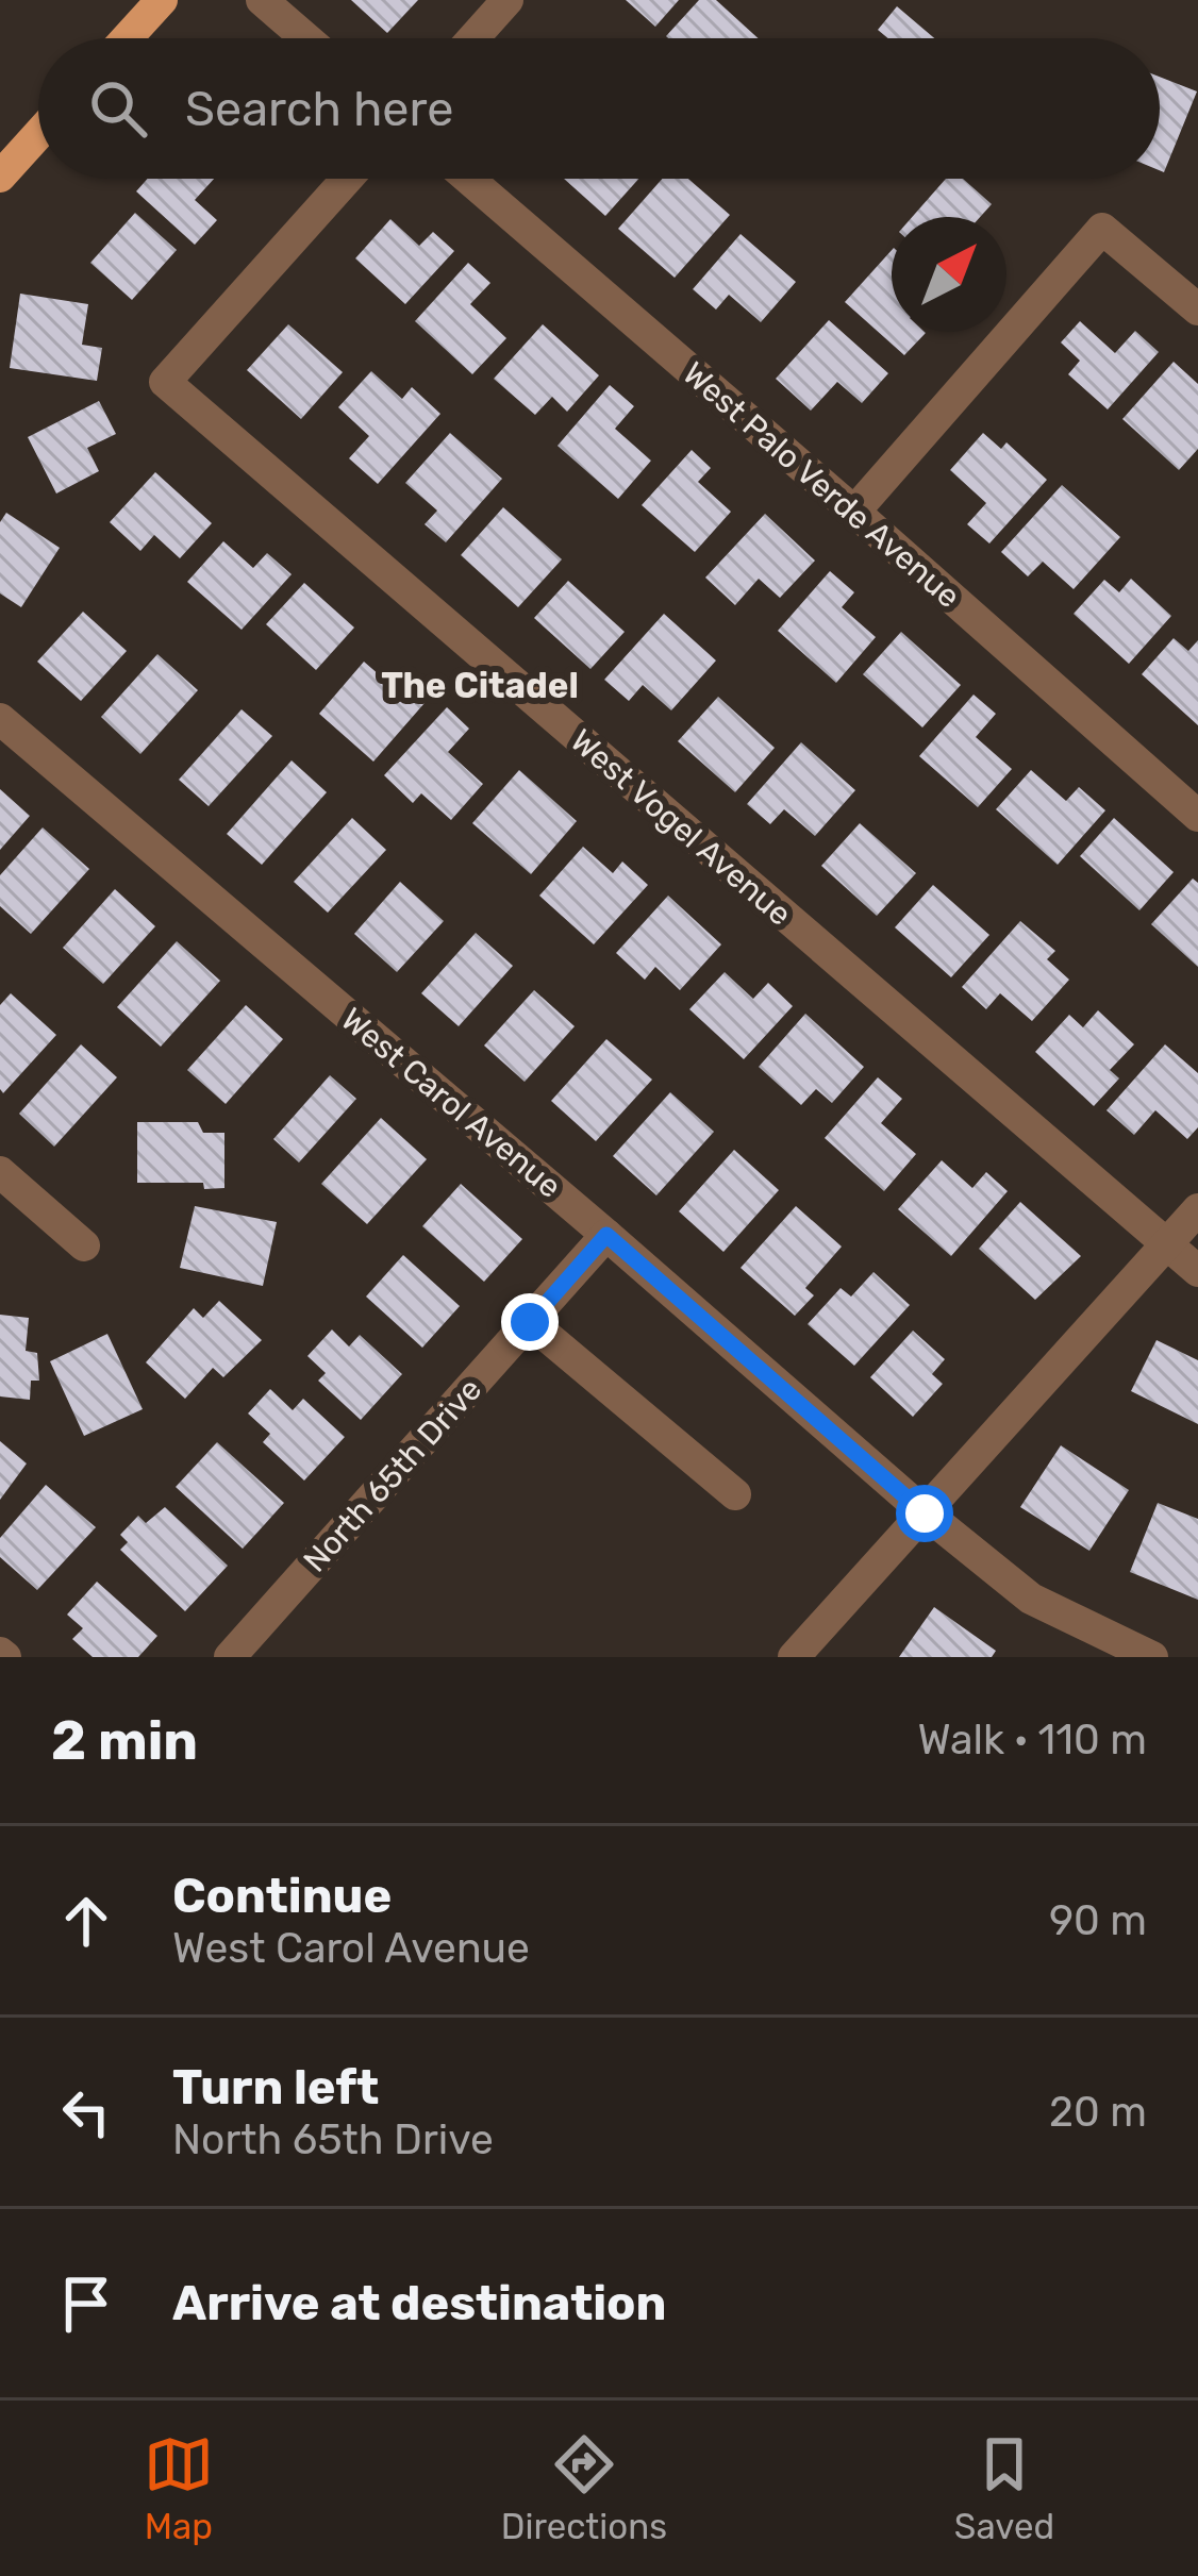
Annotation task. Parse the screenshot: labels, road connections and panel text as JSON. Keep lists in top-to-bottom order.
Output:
{
  "streets": {
    "street": [
      "West Palo Verde Avenue",
      "West Vogel Avenue",
      "West Carol Avenue",
      "North 65th Drive"
    ]
  },
  "crossings": [
    ["West Carol Avenue", "North 65th Drive"]
  ],
  "districts": ["The Citadel"],
  "north": "top right",
  "page": {
    "search": "Search here",
    "heading": ["2 min", "Walk · 110 m"],
    "list": [
      ["Continue", "West Carol Avenue", "90 m"],
      ["Turn left", "North 65th Drive", "20 m"],
      "Arrive at destination"
    ],
    "nav": ["Map", "Directions", "Saved"]
  }
}
